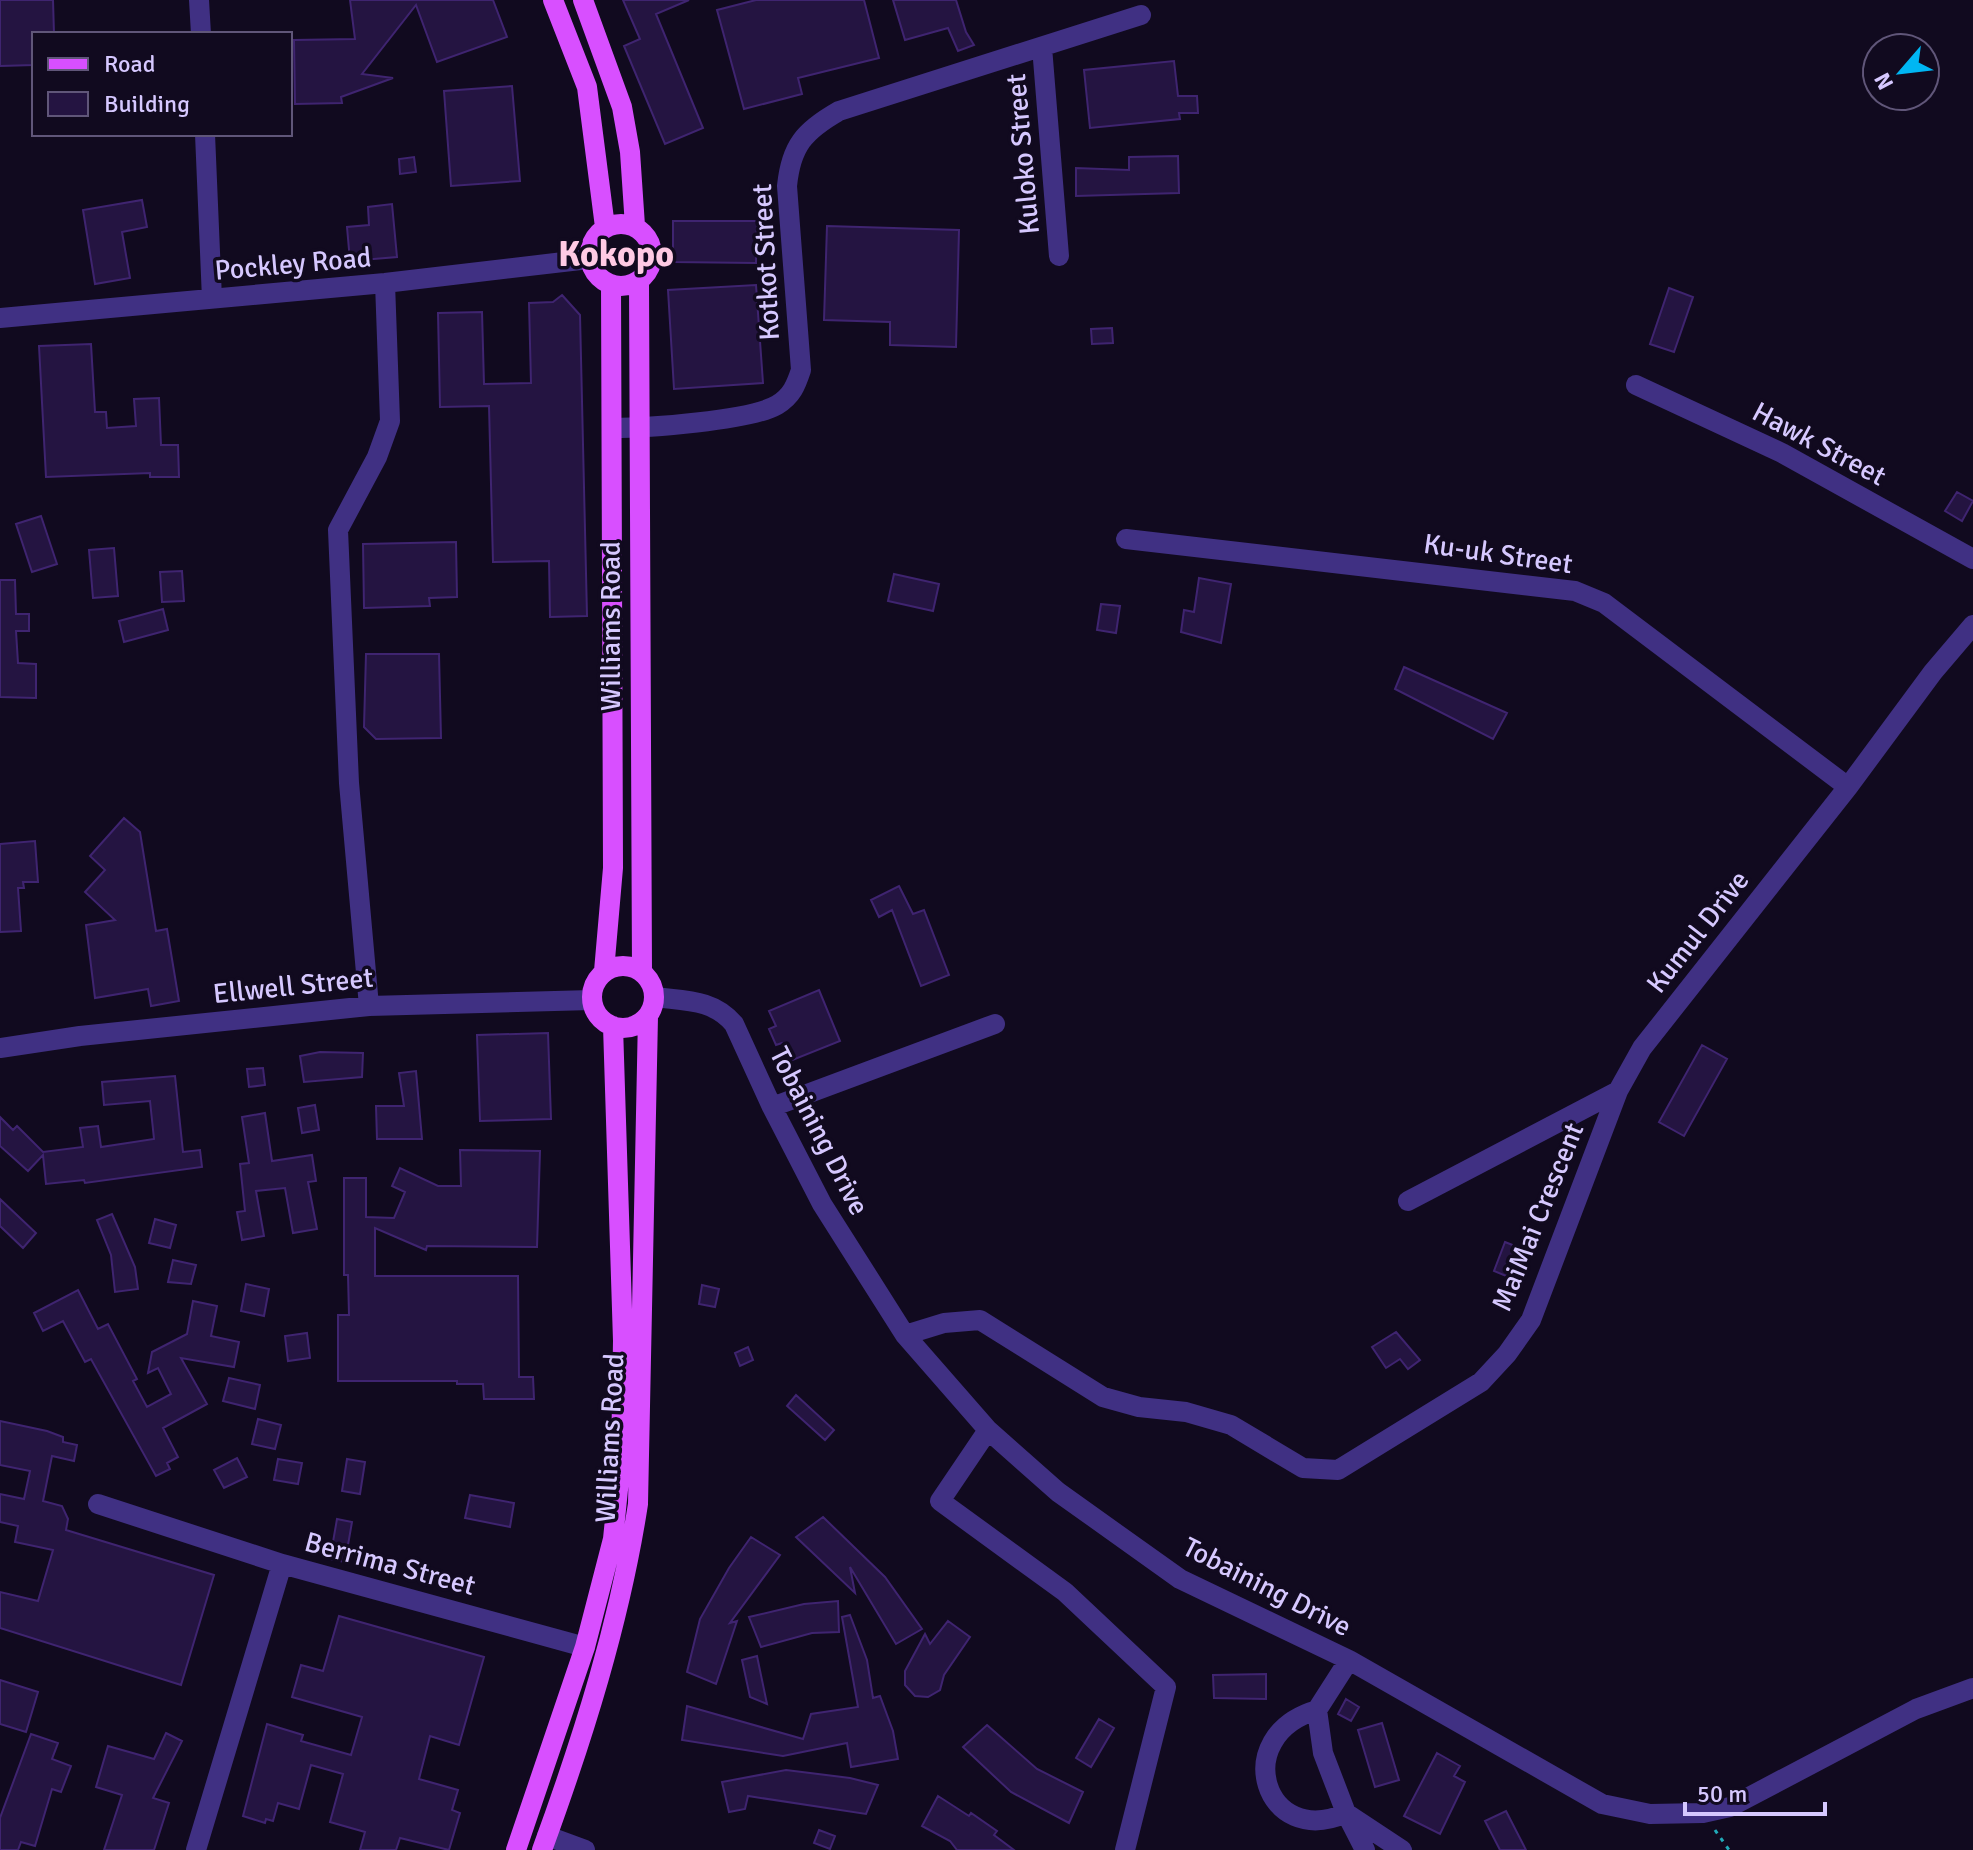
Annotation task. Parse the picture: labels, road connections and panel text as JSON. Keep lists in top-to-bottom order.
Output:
{
  "streets": {
    "main road": ["Williams Road"],
    "street": [
      "Kuloko Street",
      "Kotkot Street",
      "Pockley Road",
      "Hawk Street",
      "Ku-uk Street",
      "Kumul Drive",
      "Ellwell Street",
      "Tobaining Drive",
      "MaiMai Crescent",
      "Berrima Street"
    ]
  },
  "crossings": [
    ["Kuloko Street", "Kotkot Street"],
    ["Kotkot Street", "Williams Road"],
    ["Pockley Road", "Williams Road"],
    ["Ku-uk Street", "Kumul Drive"],
    ["Williams Road", "Ellwell Street"],
    ["Williams Road", "Tobaining Drive"],
    ["Williams Road", "Berrima Street"],
    ["Kumul Drive", "MaiMai Crescent"],
    ["Ellwell Street", "Tobaining Drive"],
    ["Tobaining Drive", "MaiMai Crescent"]
  ],
  "districts": ["Kokopo"],
  "legend": ["Road", "Building"],
  "scale_bar": "50 m",
  "north": "bottom left"
}
